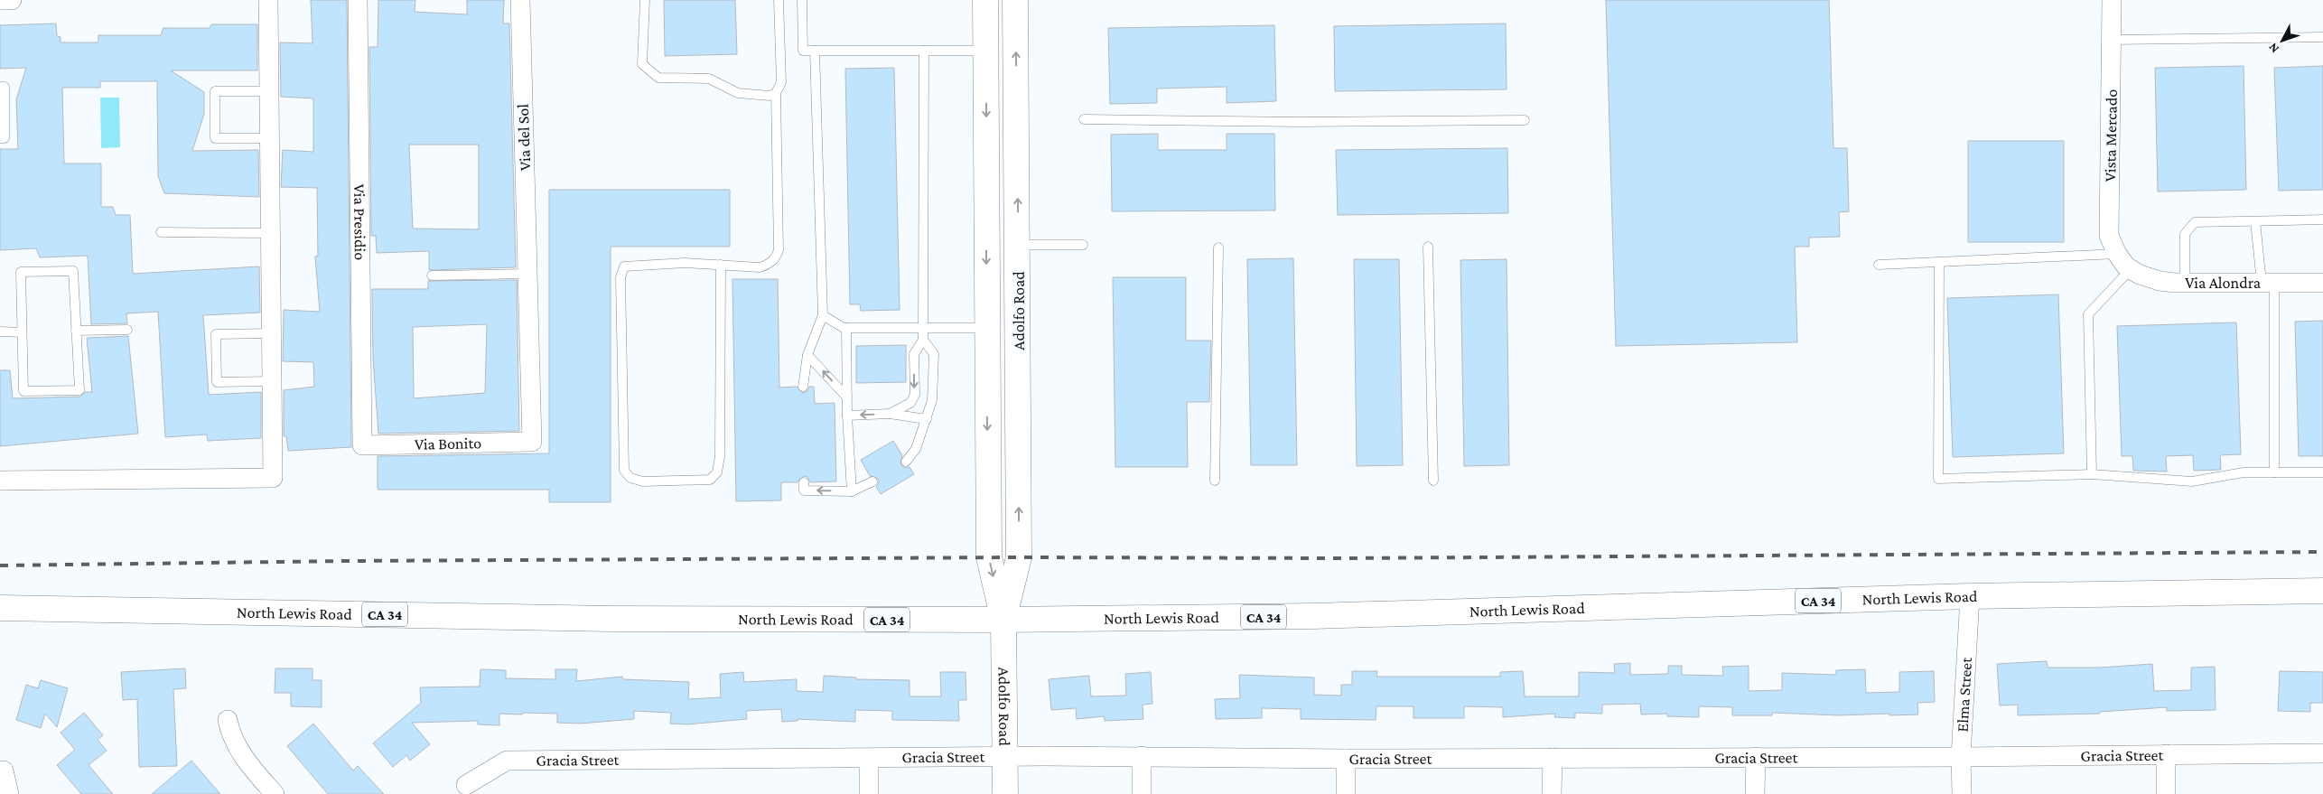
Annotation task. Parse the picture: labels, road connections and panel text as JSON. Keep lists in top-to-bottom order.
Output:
{
  "streets": {
    "main road": ["Adolfo Road", "North Lewis Road", "CA 34"],
    "street": [
      "Vista Mercado",
      "Via del Sol",
      "Via Presidio",
      "Via Alondra",
      "Via Bonito",
      "Elma Street",
      "Gracia Street"
    ]
  },
  "crossings": [
    ["Vista Mercado", "Via Alondra"],
    ["Via del Sol", "Via Bonito"],
    ["Via Presidio", "Via Bonito"],
    ["Adolfo Road", "North Lewis Road"],
    ["Adolfo Road", "Gracia Street"],
    ["North Lewis Road", "Elma Street"],
    ["Elma Street", "Gracia Street"]
  ],
  "north": "bottom left"
}
